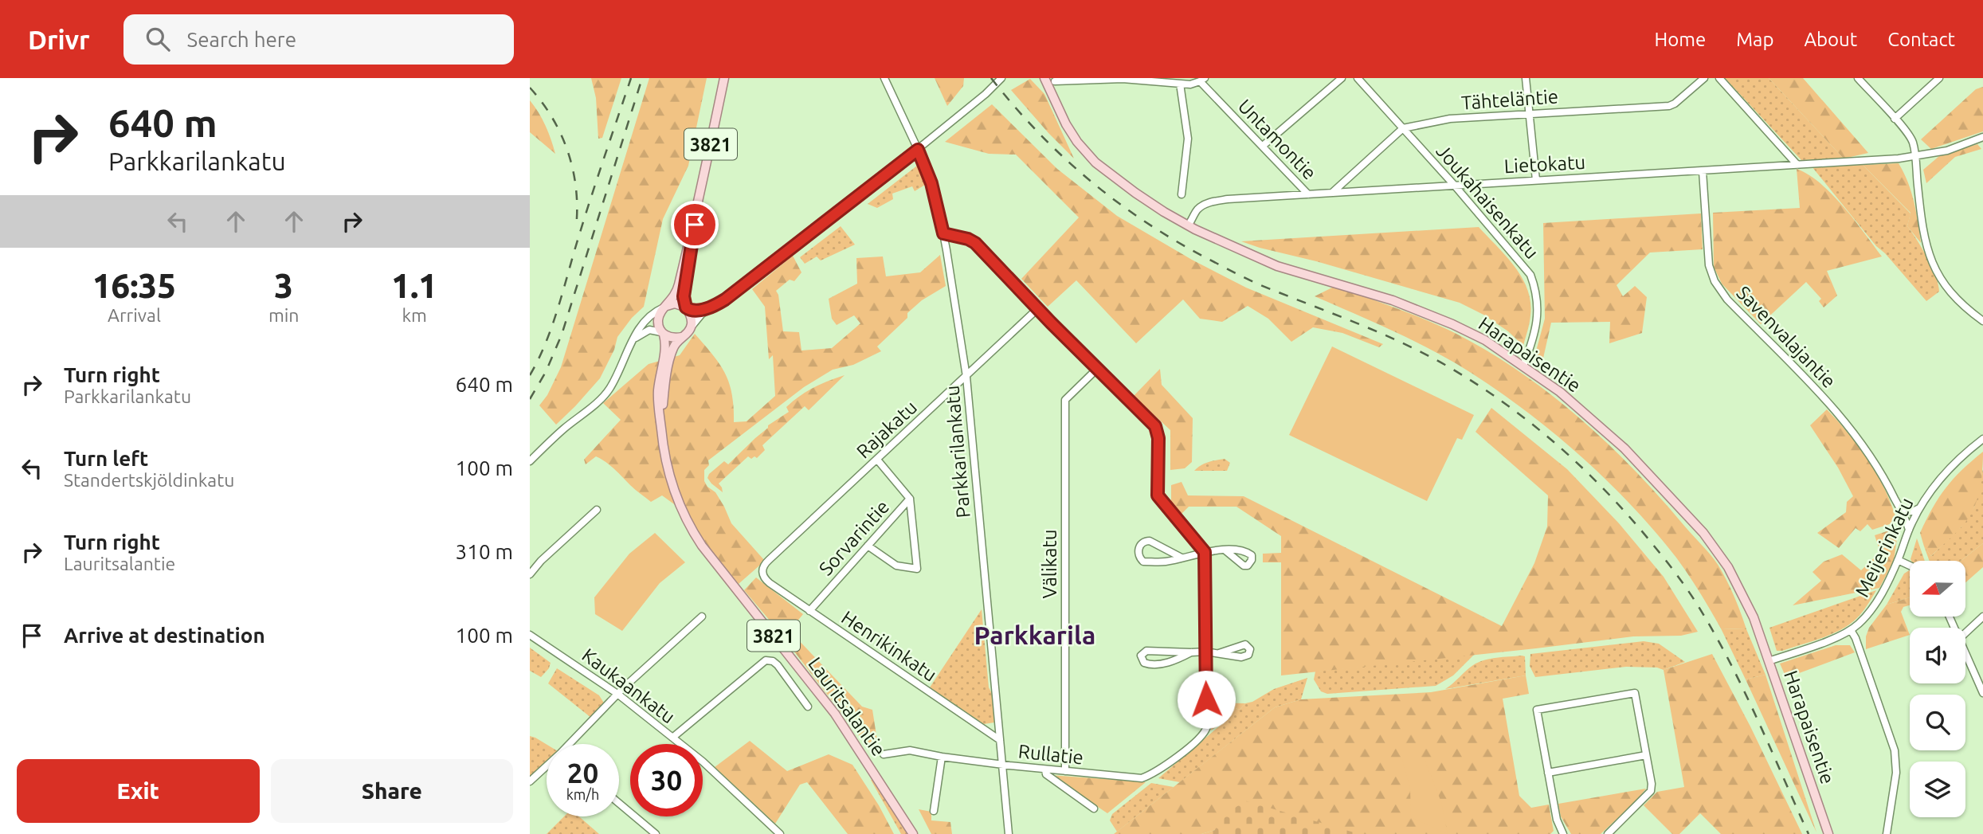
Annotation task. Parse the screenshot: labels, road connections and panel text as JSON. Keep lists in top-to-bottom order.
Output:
{
  "streets": {
    "main road": ["3821", "Harapaisentie", "Lauritsalantie"],
    "street": [
      "Tähteläntie",
      "Untamontie",
      "Lietokatu",
      "Joukahaisenkatu",
      "Savenvalajantie",
      "Rajakatu",
      "Parkkarilankatu",
      "Sorvarintie",
      "Meijerinkatu",
      "Välikatu",
      "Henrikinkatu",
      "Kaukaankatu",
      "Rullatie"
    ]
  },
  "crossings": [
    ["Tähteläntie", "Joukahaisenkatu"],
    ["Untamontie", "Lietokatu"],
    ["3821", "Lauritsalantie"],
    ["Lietokatu", "Joukahaisenkatu"],
    ["Lietokatu", "Savenvalajantie"],
    ["Lietokatu", "Harapaisentie"],
    ["Joukahaisenkatu", "Harapaisentie"],
    ["Savenvalajantie", "Meijerinkatu"],
    ["Harapaisentie", "Meijerinkatu"],
    ["Rajakatu", "Parkkarilankatu"],
    ["Rajakatu", "Sorvarintie"],
    ["Rajakatu", "Henrikinkatu"],
    ["Parkkarilankatu", "Henrikinkatu"],
    ["Parkkarilankatu", "Rullatie"],
    ["Sorvarintie", "Henrikinkatu"],
    ["Välikatu", "Rullatie"]
  ],
  "districts": ["Parkkarila"],
  "north": "left",
  "page": {
    "header": "Drivr",
    "search": "Search here",
    "nav": [
      "Home",
      "Map",
      "About",
      "Contact"
    ],
    "turn": ["640 m", "Parkkarilankatu"],
    "eta": [
      "16:35",
      "Arrival",
      "3",
      "min",
      "1.1",
      "km"
    ],
    "list": [
      {
        "name": "Turn right",
        "note": "Parkkarilankatu",
        "value": "640 m"
      },
      {
        "name": "Turn left",
        "note": "Standertskjöldinkatu",
        "value": "100 m"
      },
      {
        "name": "Turn right",
        "note": "Lauritsalantie",
        "value": "310 m"
      },
      {
        "name": "Arrive at destination",
        "value": "100 m"
      }
    ],
    "speed": "20 km/h",
    "limit": "30",
    "buttons": ["Exit", "Share"]
  }
}
